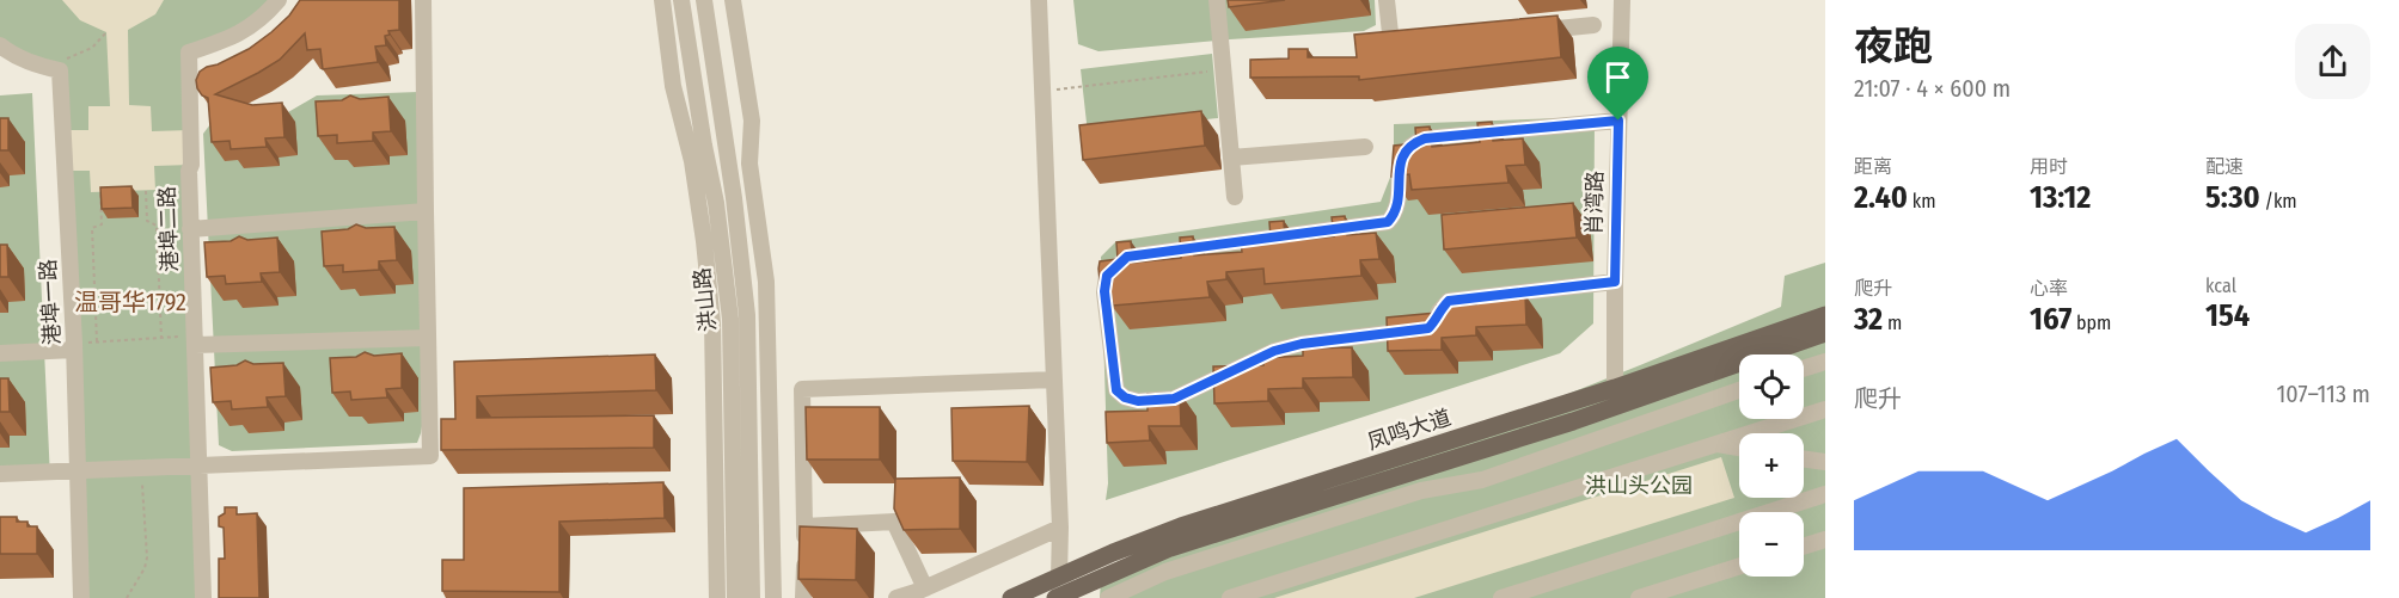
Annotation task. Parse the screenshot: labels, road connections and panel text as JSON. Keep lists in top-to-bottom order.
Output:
{
  "streets": {
    "main road": ["凤鸣大道"],
    "street": [
      "肖湾路",
      "港埠二路",
      "洪山路",
      "港埠一路"
    ]
  },
  "crossings": [
    ["肖湾路", "凤鸣大道"]
  ],
  "districts": ["温哥华1792"],
  "parks": ["洪山头公园"],
  "page": {
    "heading": ["夜跑", "21:07 · 4 × 600 m"],
    "stats": [
      ["距离", "2.40 km"],
      ["用时", "13:12"],
      ["配速", "5:30 /km"],
      ["爬升", "32 m"],
      ["心率", "167 bpm"],
      ["kcal", "154"]
    ],
    "map_buttons": ["+", "−"],
    "chart": ["爬升", "107–113 m"]
  }
}
